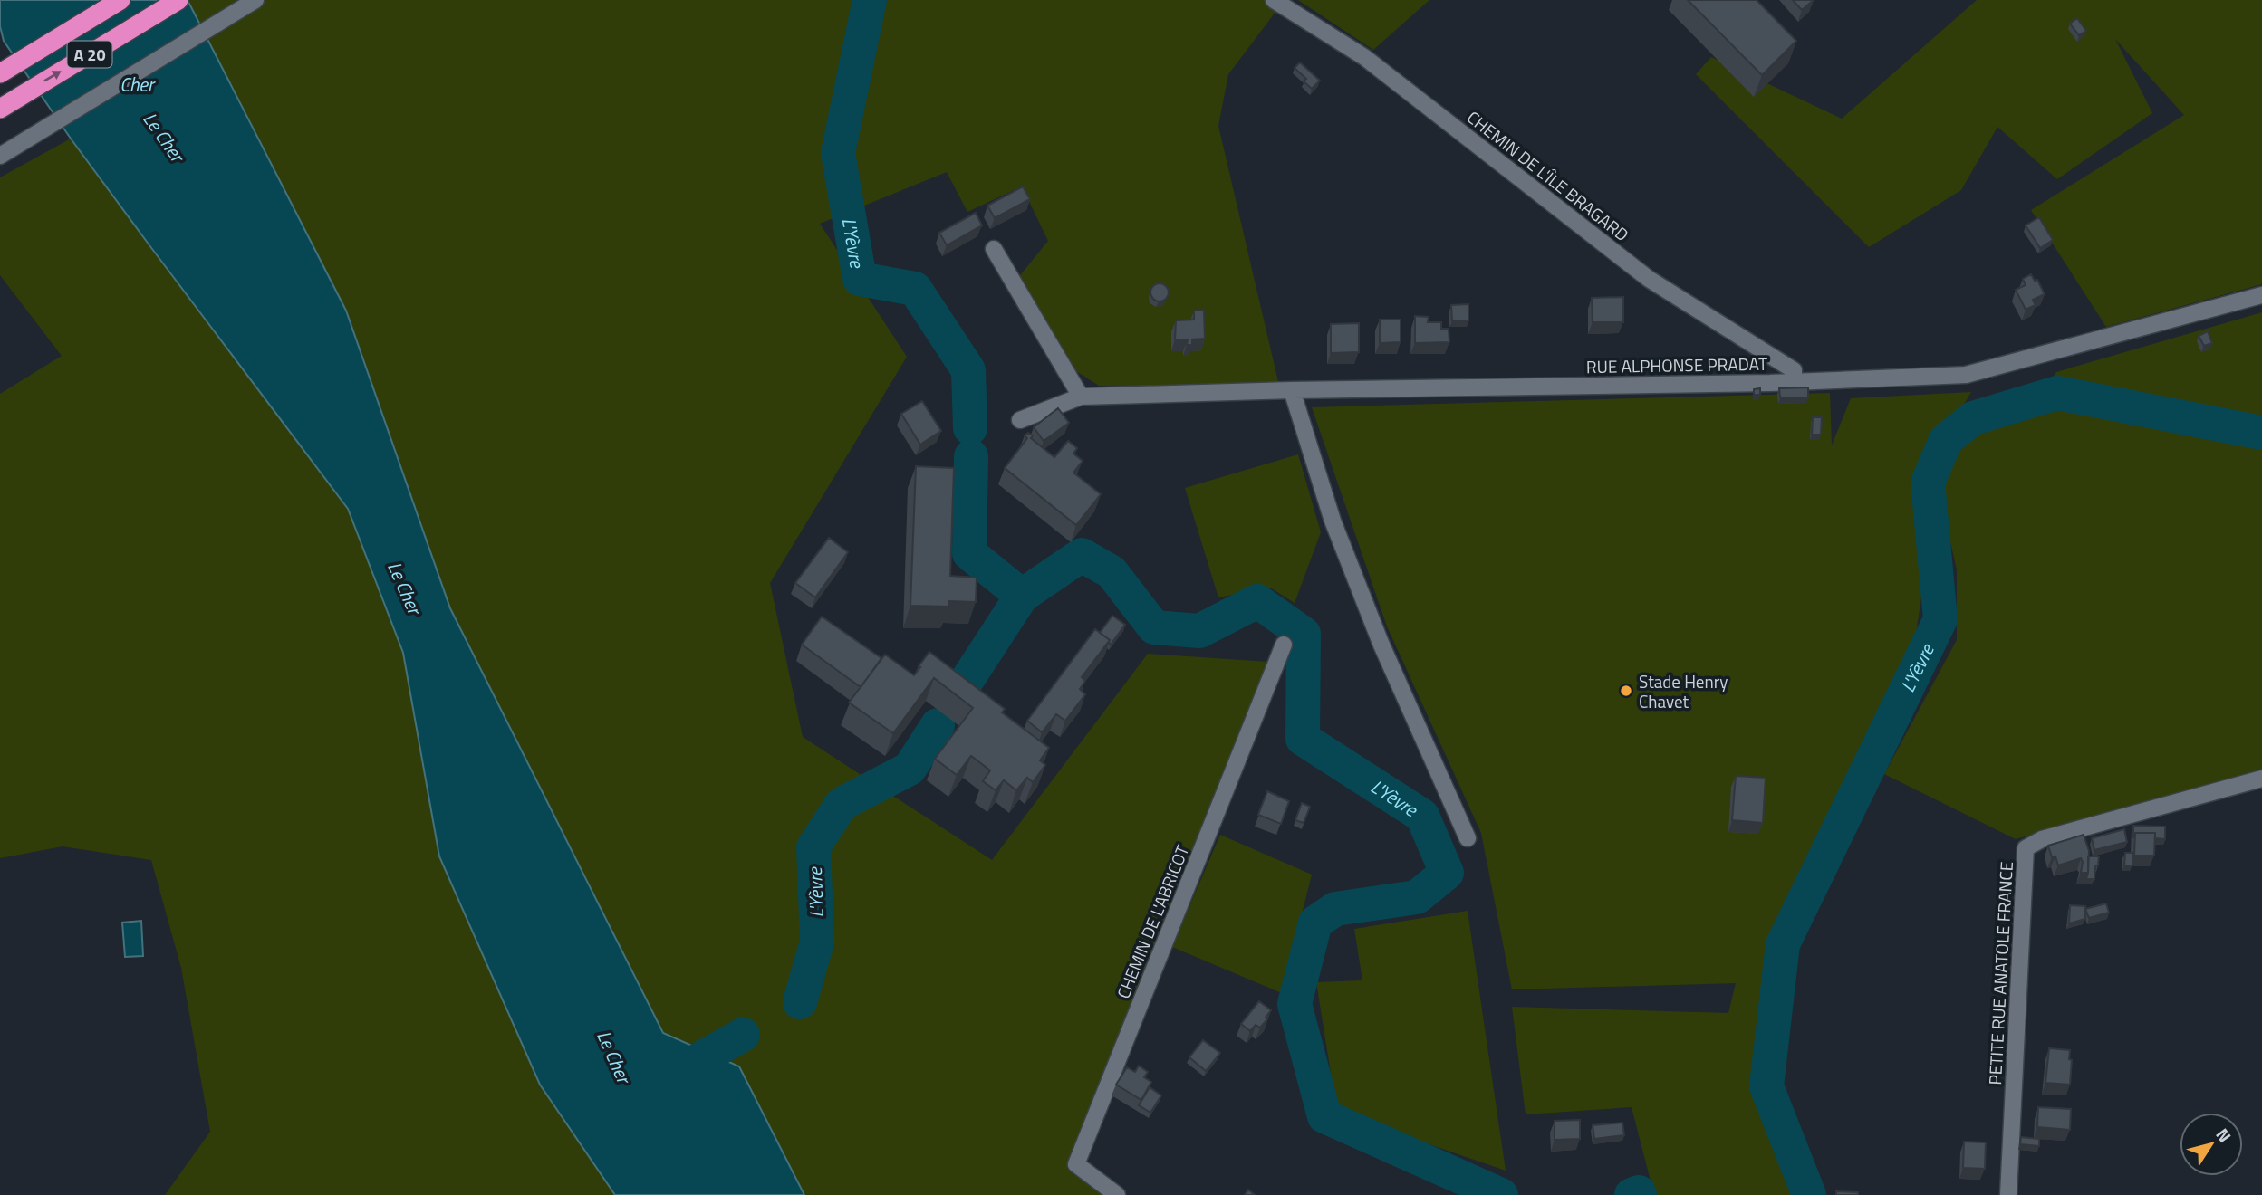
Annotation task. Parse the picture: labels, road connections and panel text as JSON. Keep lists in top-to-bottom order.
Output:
{
  "streets": {
    "highway": ["A 20"],
    "street": [
      "CHEMIN DE L'ÎLE BRAGARD",
      "RUE ALPHONSE PRADAT",
      "CHEMIN DE L'ABRICOT",
      "PETITE RUE ANATOLE FRANCE"
    ]
  },
  "crossings": [
    ["CHEMIN DE L'ÎLE BRAGARD", "RUE ALPHONSE PRADAT"]
  ],
  "water": ["Cher", "Le Cher", "L'Yèvre"],
  "places": ["Stade Henry Chavet"],
  "north": "top right"
}
